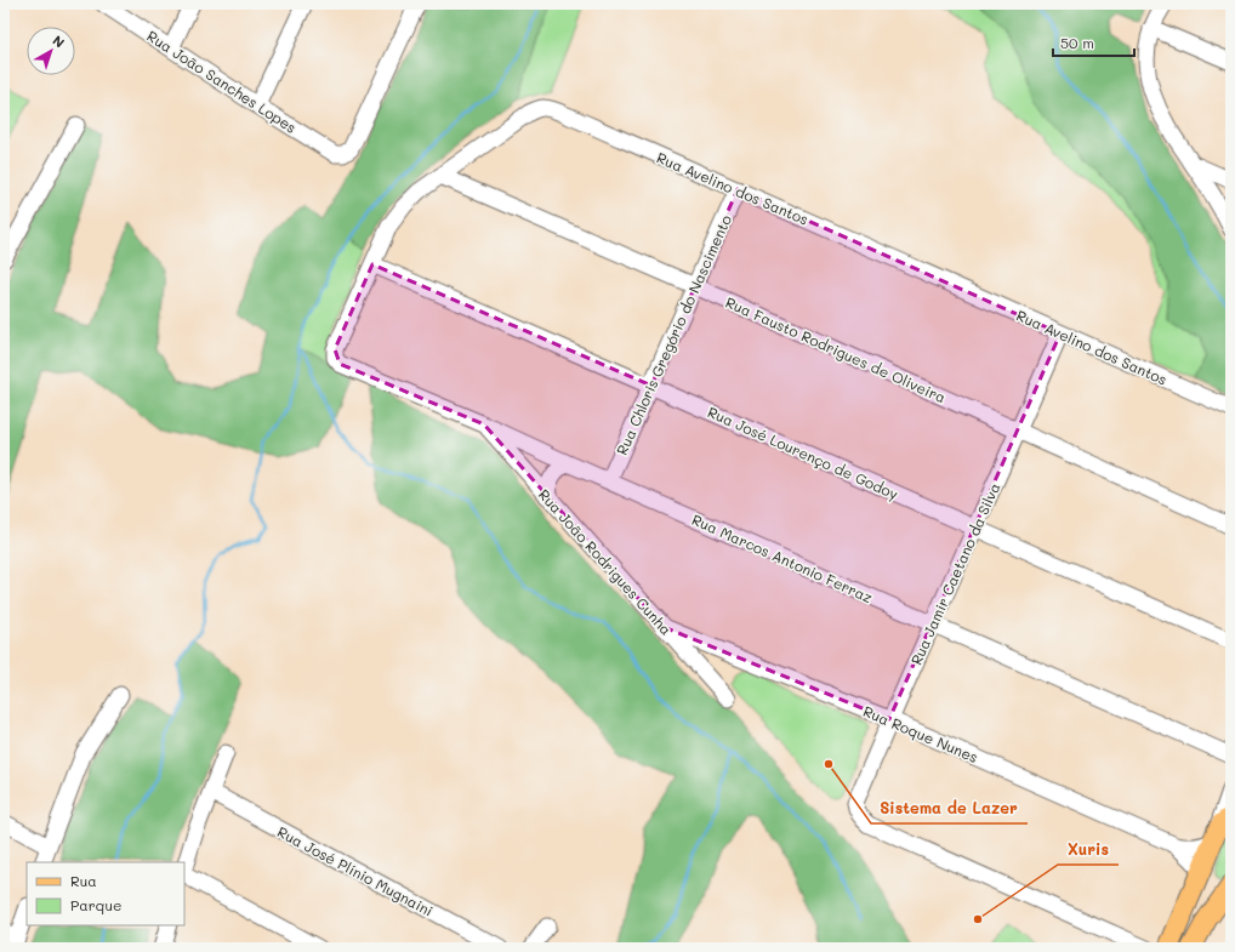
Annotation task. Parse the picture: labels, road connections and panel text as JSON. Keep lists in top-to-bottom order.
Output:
{
  "streets": {
    "main road": ["Rua Roque Nunes"],
    "street": [
      "Rua João Sanches Lopes",
      "Rua Avelino dos Santos",
      "Rua Chloris Gregório do Nascimento",
      "Rua Fausto Rodrigues de Oliveira",
      "Rua José Lourenço de Godoy",
      "Rua Marcos Antonio Ferraz",
      "Rua João Rodrigues Cunha",
      "Rua Jamir Caetano da Silva",
      "Rua José Plínio Mugnaini"
    ]
  },
  "crossings": [
    ["Rua Avelino dos Santos", "Rua Chloris Gregório do Nascimento"],
    ["Rua Avelino dos Santos", "Rua Fausto Rodrigues de Oliveira"],
    ["Rua Avelino dos Santos", "Rua José Lourenço de Godoy"],
    ["Rua Avelino dos Santos", "Rua Marcos Antonio Ferraz"],
    ["Rua Avelino dos Santos", "Rua Jamir Caetano da Silva"],
    ["Rua Chloris Gregório do Nascimento", "Rua Fausto Rodrigues de Oliveira"],
    ["Rua Chloris Gregório do Nascimento", "Rua José Lourenço de Godoy"],
    ["Rua Chloris Gregório do Nascimento", "Rua Marcos Antonio Ferraz"],
    ["Rua Fausto Rodrigues de Oliveira", "Rua Jamir Caetano da Silva"],
    ["Rua José Lourenço de Godoy", "Rua Jamir Caetano da Silva"],
    ["Rua Marcos Antonio Ferraz", "Rua João Rodrigues Cunha"],
    ["Rua Marcos Antonio Ferraz", "Rua Jamir Caetano da Silva"],
    ["Rua João Rodrigues Cunha", "Rua Roque Nunes"],
    ["Rua Jamir Caetano da Silva", "Rua Roque Nunes"]
  ],
  "places": ["Sistema de Lazer", "Xuris"],
  "legend": ["Rua", "Parque"],
  "scale_bar": "50 m",
  "north": "top right"
}
